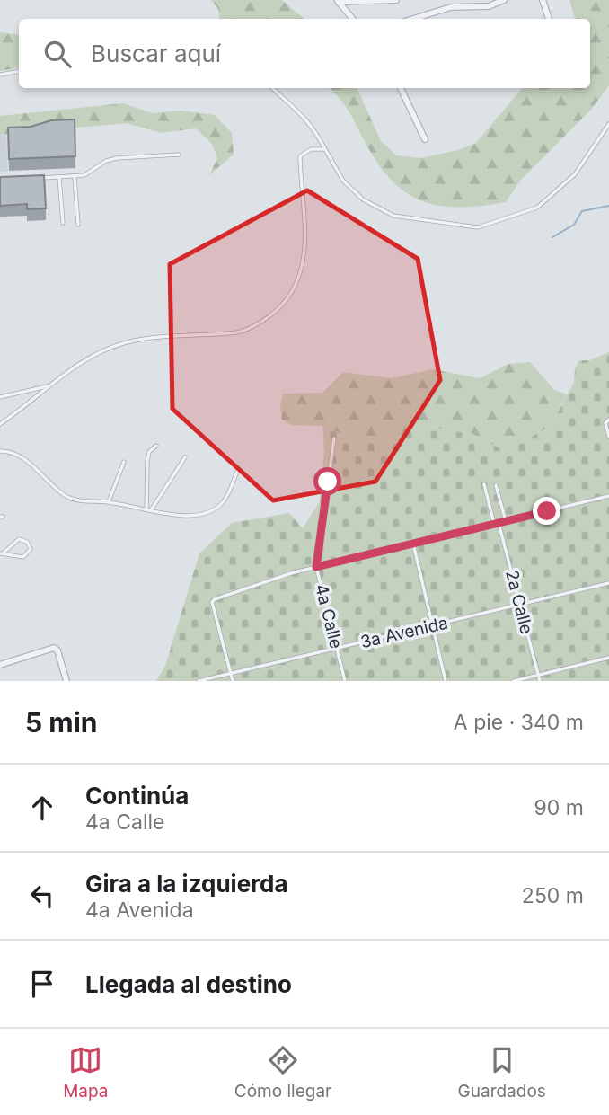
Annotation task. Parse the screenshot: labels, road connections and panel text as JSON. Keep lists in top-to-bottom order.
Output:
{
  "streets": {
    "lane": ["2a Calle", "4a Calle", "3a Avenida"]
  },
  "crossings": [
    ["2a Calle", "3a Avenida"],
    ["4a Calle", "3a Avenida"]
  ],
  "page": {
    "search": "Buscar aquí",
    "heading": ["5 min", "A pie · 340 m"],
    "list": [
      ["Continúa", "4a Calle", "90 m"],
      ["Gira a la izquierda", "4a Avenida", "250 m"],
      "Llegada al destino"
    ],
    "nav": ["Mapa", "Cómo llegar", "Guardados"]
  }
}
